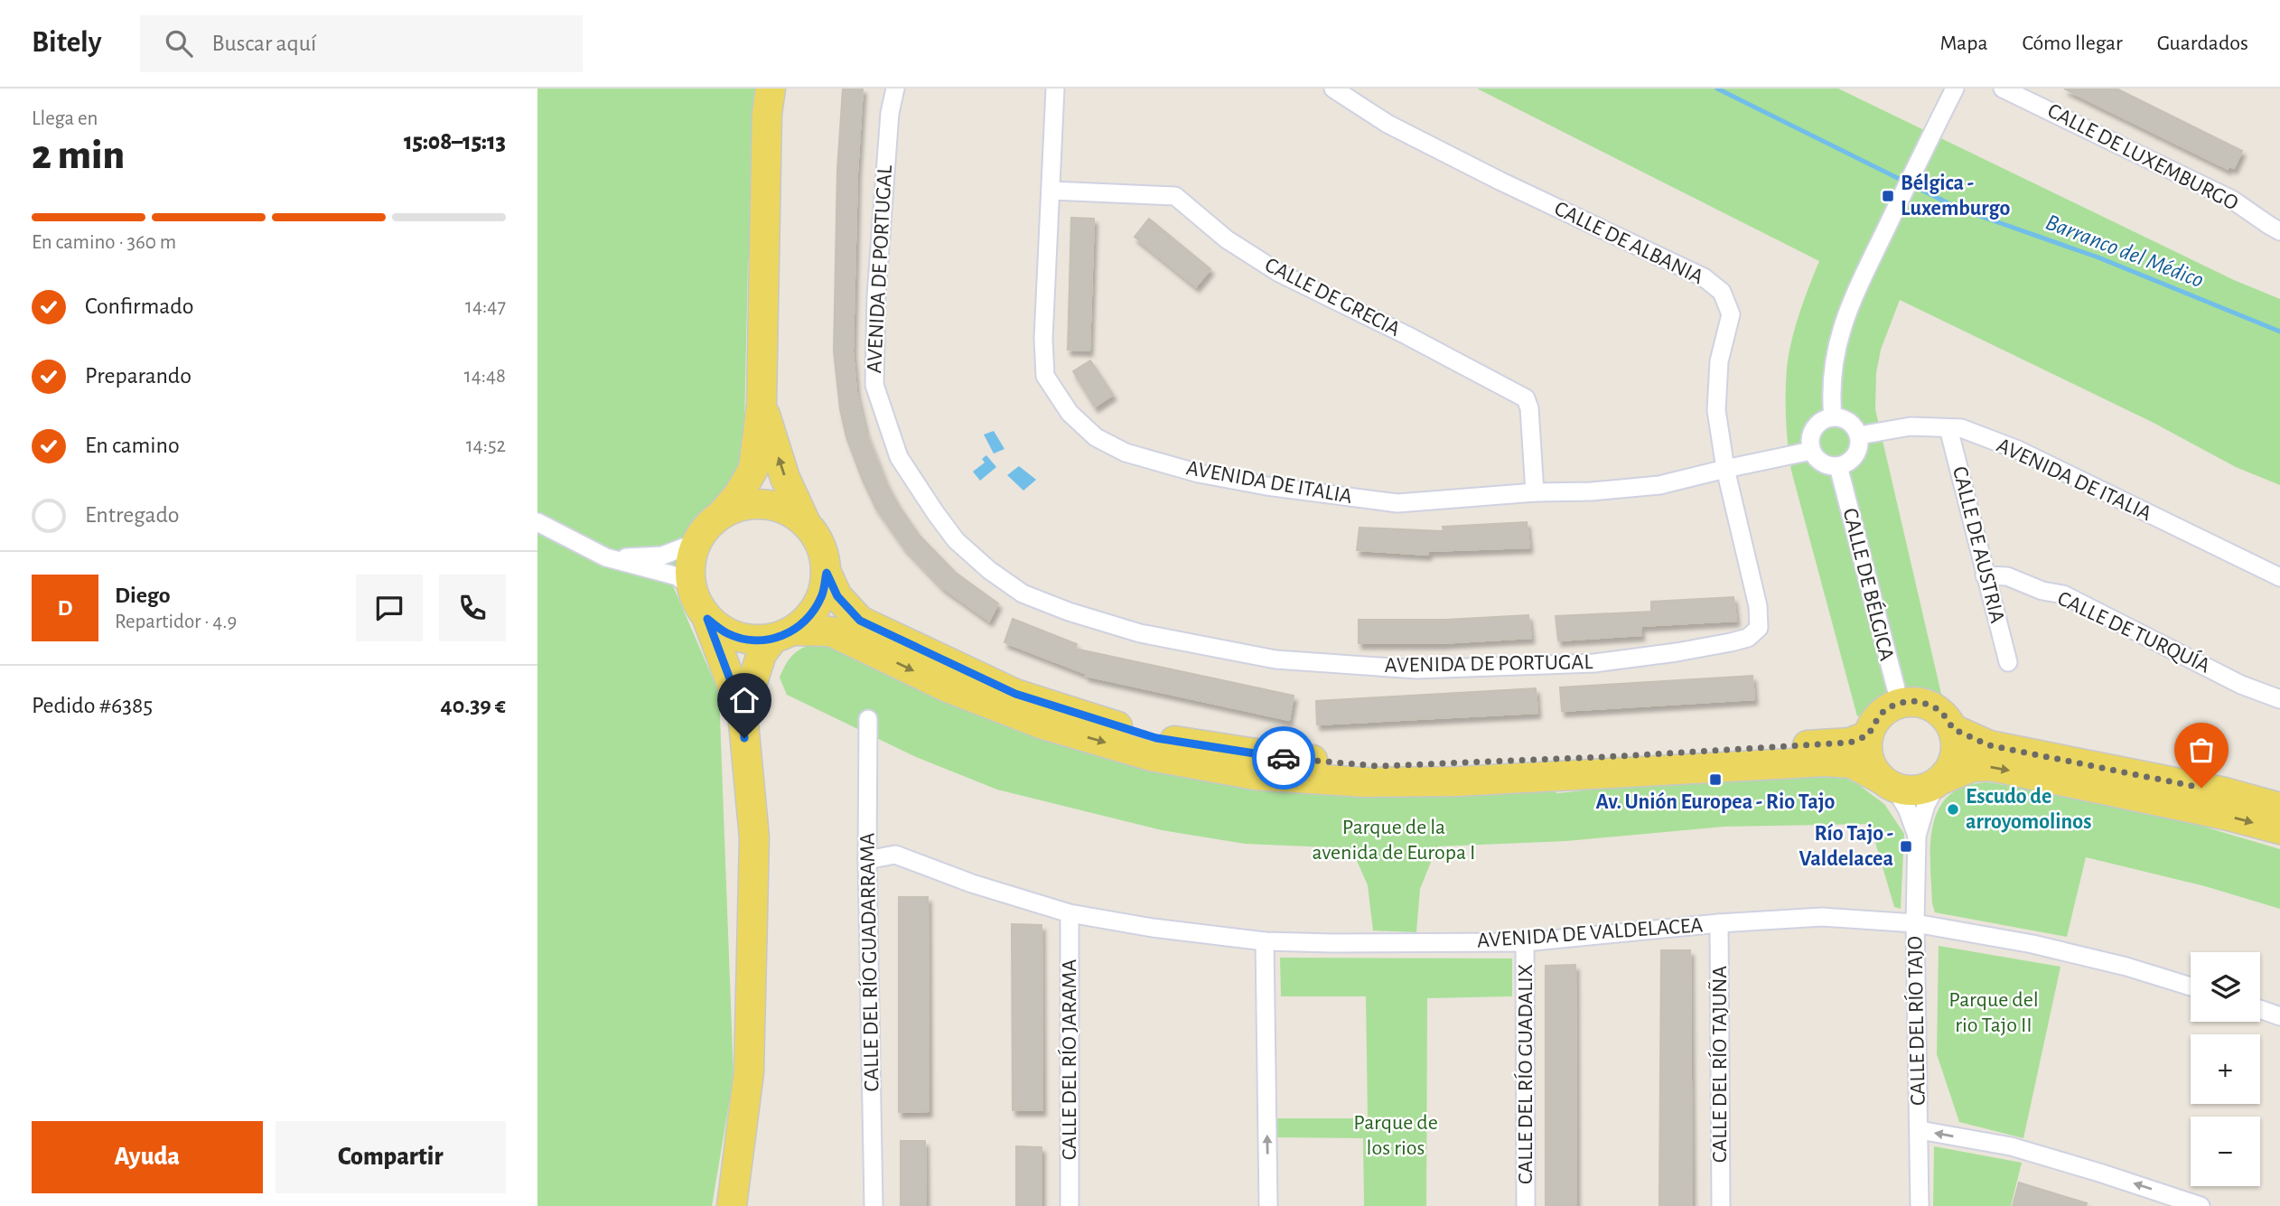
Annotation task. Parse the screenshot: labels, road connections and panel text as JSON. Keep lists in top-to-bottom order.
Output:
{
  "streets": {
    "street": [
      "CALLE DE LUXEMBURGO",
      "CALLE DE ALBANIA",
      "AVENIDA DE PORTUGAL",
      "CALLE DE GRECIA",
      "AVENIDA DE ITALIA",
      "CALLE DE AUSTRIA",
      "CALLE DE BÉLGICA",
      "CALLE DE TURQUÍA",
      "AVENIDA DE VALDELACEA",
      "CALLE DEL RÍO GUADARRAMA",
      "CALLE DEL RÍO TAJO",
      "CALLE DEL RÍO JARAMA",
      "CALLE DEL RÍO TAJUÑA",
      "CALLE DEL RÍO GUADALIX"
    ]
  },
  "crossings": [
    ["CALLE DE ALBANIA", "AVENIDA DE PORTUGAL"],
    ["CALLE DE ALBANIA", "AVENIDA DE ITALIA"],
    ["CALLE DE GRECIA", "AVENIDA DE ITALIA"],
    ["AVENIDA DE ITALIA", "CALLE DE AUSTRIA"],
    ["AVENIDA DE ITALIA", "CALLE DE BÉLGICA"],
    ["CALLE DE AUSTRIA", "CALLE DE TURQUÍA"],
    ["CALLE DE BÉLGICA", "CALLE DEL RÍO TAJO"],
    ["AVENIDA DE VALDELACEA", "CALLE DEL RÍO GUADARRAMA"],
    ["AVENIDA DE VALDELACEA", "CALLE DEL RÍO TAJO"],
    ["AVENIDA DE VALDELACEA", "CALLE DEL RÍO JARAMA"],
    ["AVENIDA DE VALDELACEA", "CALLE DEL RÍO TAJUÑA"],
    ["AVENIDA DE VALDELACEA", "CALLE DEL RÍO GUADALIX"]
  ],
  "water": ["Barranco del Médico"],
  "parks": ["Parque de la avenida de Europa I", "Parque del rio Tajo II", "Parque de los rios"],
  "places": {
    "transit": ["Bélgica - Luxemburgo", "Av. Unión Europea - Rio Tajo", "Río Tajo - Valdelacea"],
    "other": ["Escudo de arroyomolinos"]
  },
  "page": {
    "header": "Bitely",
    "search": "Buscar aquí",
    "nav": ["Mapa", "Cómo llegar", "Guardados"],
    "heading": ["2 min", "Llega en", "15:08–15:13"],
    "panel": [
      "Diego",
      "Repartidor · 4.9",
      "Pedido #6385",
      "40.39 €"
    ],
    "bar": "En camino · 360 m",
    "list": [
      ["Confirmado", "14:47"],
      ["Preparando", "14:48"],
      ["En camino", "14:52"],
      "Entregado"
    ],
    "round": "D",
    "map_buttons": ["+", "−"],
    "buttons": ["Ayuda", "Compartir"]
  }
}
